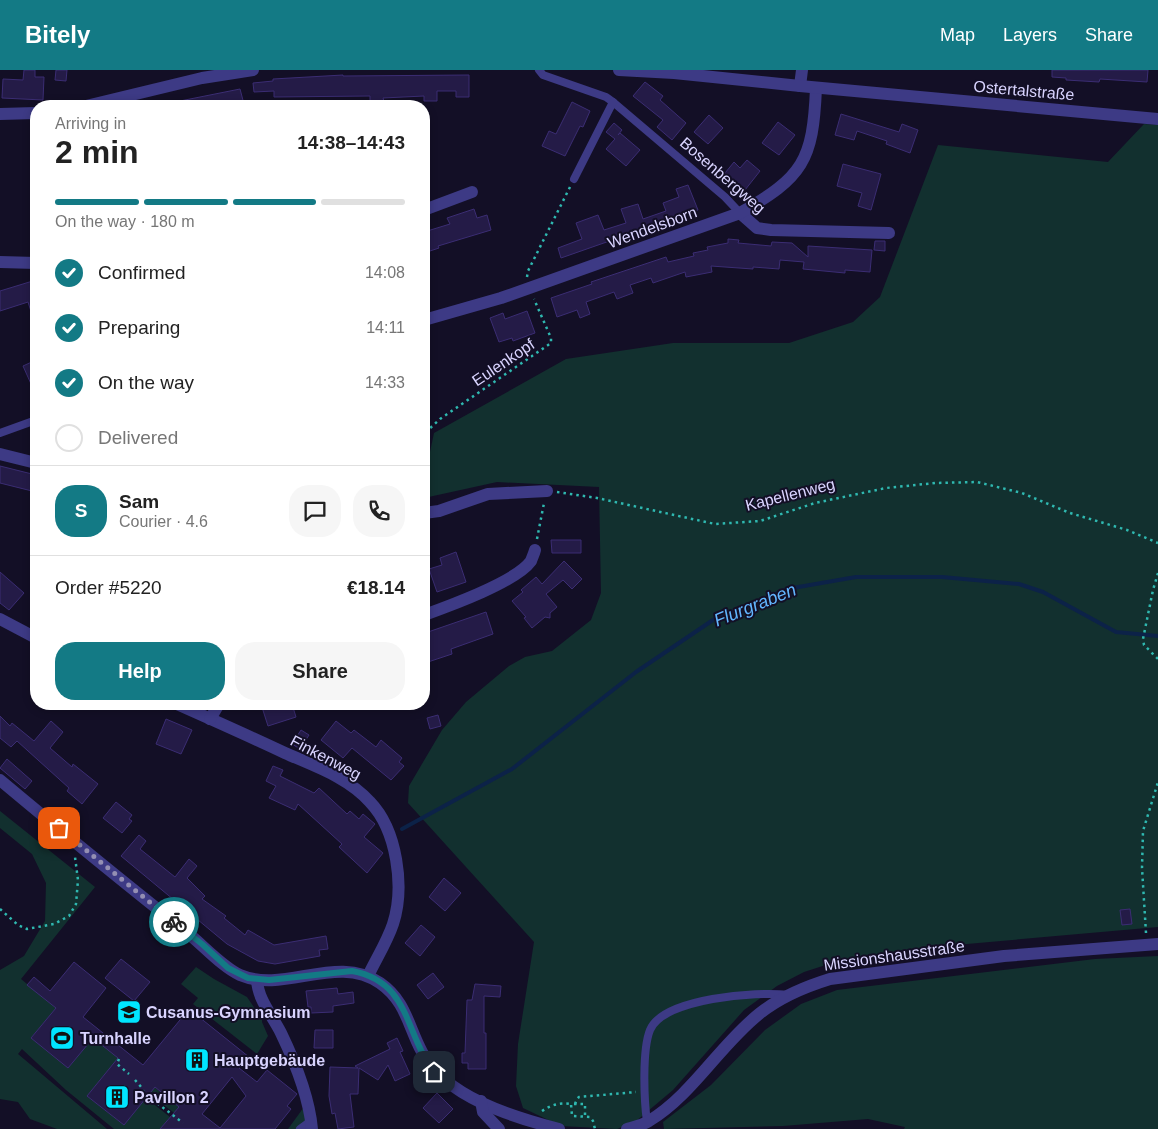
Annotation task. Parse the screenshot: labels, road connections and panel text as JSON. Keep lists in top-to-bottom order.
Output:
{
  "streets": {
    "street": [
      "Ostertalstraße",
      "Bosenbergweg",
      "Wendelsborn",
      "Finkenweg",
      "Missionshausstraße"
    ],
    "path": ["Eulenkopf", "Kapellenweg"]
  },
  "crossings": [
    ["Ostertalstraße", "Wendelsborn"],
    ["Bosenbergweg", "Wendelsborn"],
    ["Wendelsborn", "Eulenkopf"]
  ],
  "water": ["Flurgraben"],
  "places": {
    "school or university": ["Cusanus-Gymnasium"],
    "sports": ["Turnhalle"],
    "building": ["Hauptgebäude", "Pavillon 2"]
  },
  "page": {
    "header": "Bitely",
    "nav": ["Map", "Layers", "Share"],
    "heading": ["2 min", "Arriving in", "14:38–14:43"],
    "panel": [
      "Sam",
      "Courier · 4.6",
      "Order #5220",
      "€18.14"
    ],
    "bar": "On the way · 180 m",
    "list": [
      ["Confirmed", "14:08"],
      ["Preparing", "14:11"],
      ["On the way", "14:33"],
      "Delivered"
    ],
    "round": "S",
    "buttons": ["Help", "Share"]
  }
}
